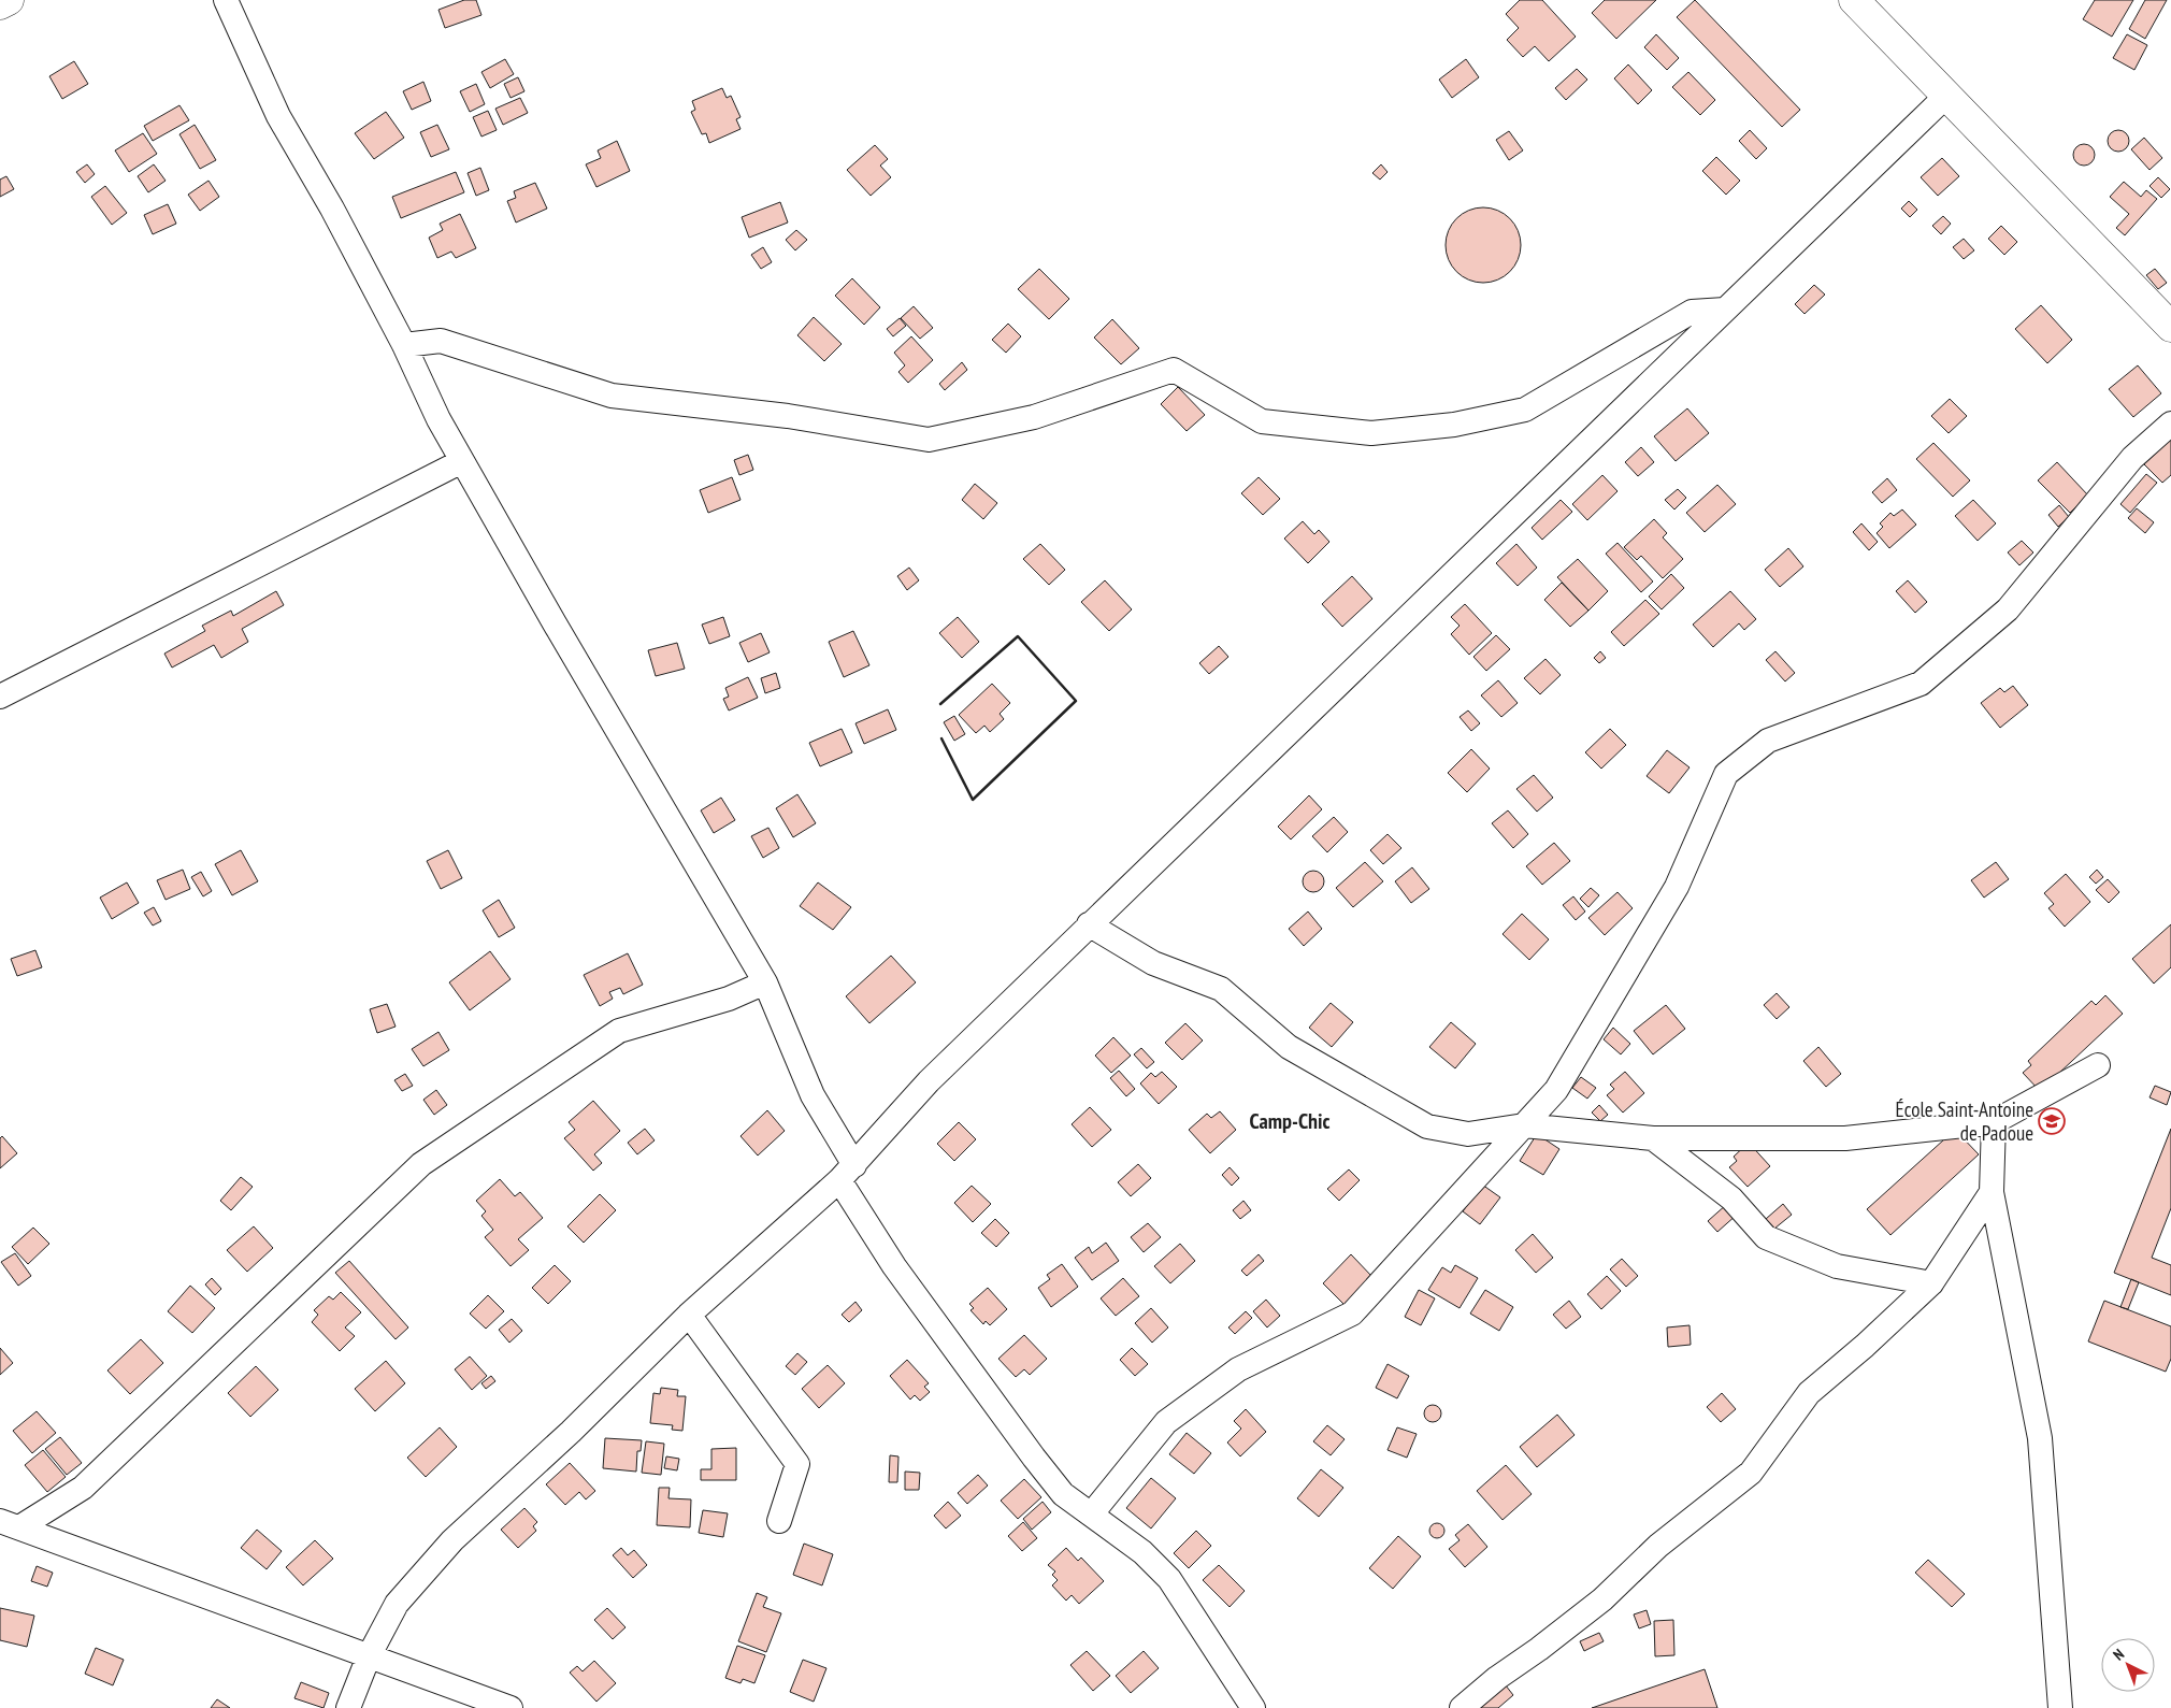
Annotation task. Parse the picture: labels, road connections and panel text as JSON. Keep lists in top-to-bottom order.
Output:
{
  "districts": ["Camp-Chic"],
  "places": {
    "school or university": ["École Saint-Antoine de Padoue"]
  },
  "north": "top left"
}
